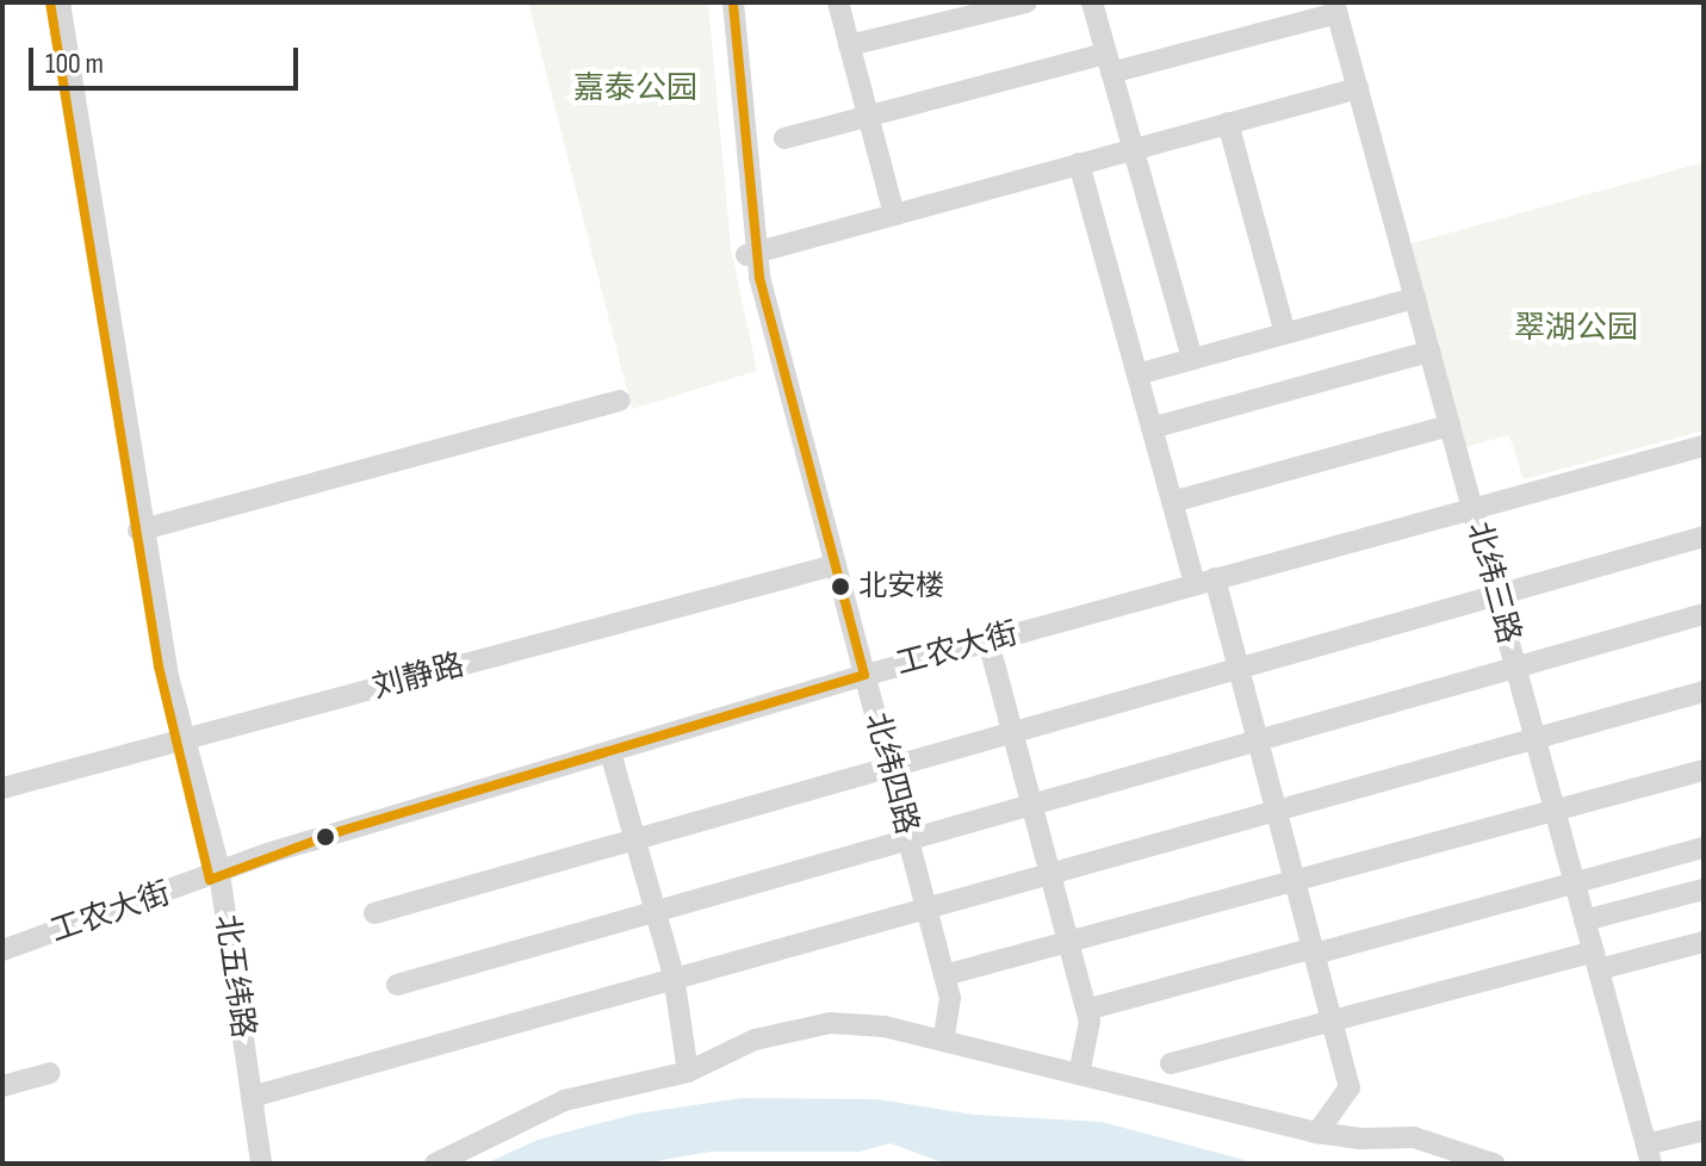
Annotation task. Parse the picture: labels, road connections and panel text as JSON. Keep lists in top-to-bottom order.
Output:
{
  "streets": {
    "street": [
      "北纬三路",
      "工农大街",
      "刘静路",
      "北纬四路",
      "北五纬路"
    ]
  },
  "crossings": [
    ["北纬三路", "工农大街"],
    ["工农大街", "北纬四路"],
    ["工农大街", "北五纬路"],
    ["刘静路", "北纬四路"],
    ["刘静路", "北五纬路"]
  ],
  "parks": ["嘉泰公园", "翠湖公园"],
  "places": ["北安楼"],
  "scale_bar": "100 m"
}
